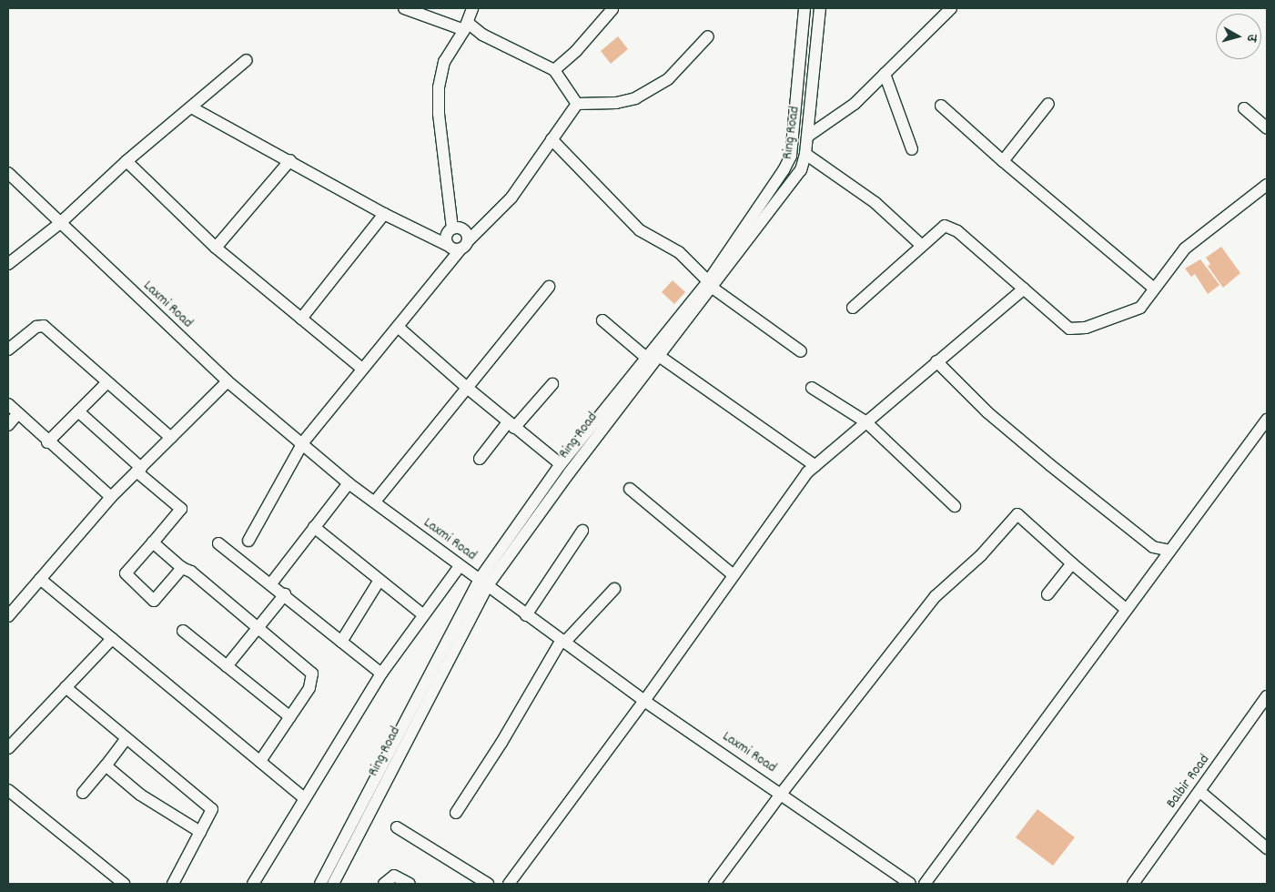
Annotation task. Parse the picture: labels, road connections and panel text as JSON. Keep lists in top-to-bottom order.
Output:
{
  "streets": {
    "street": ["Ring Road", "Laxmi Road", "Balbir Road"]
  },
  "crossings": [
    ["Ring Road", "Laxmi Road"]
  ],
  "north": "right"
}
